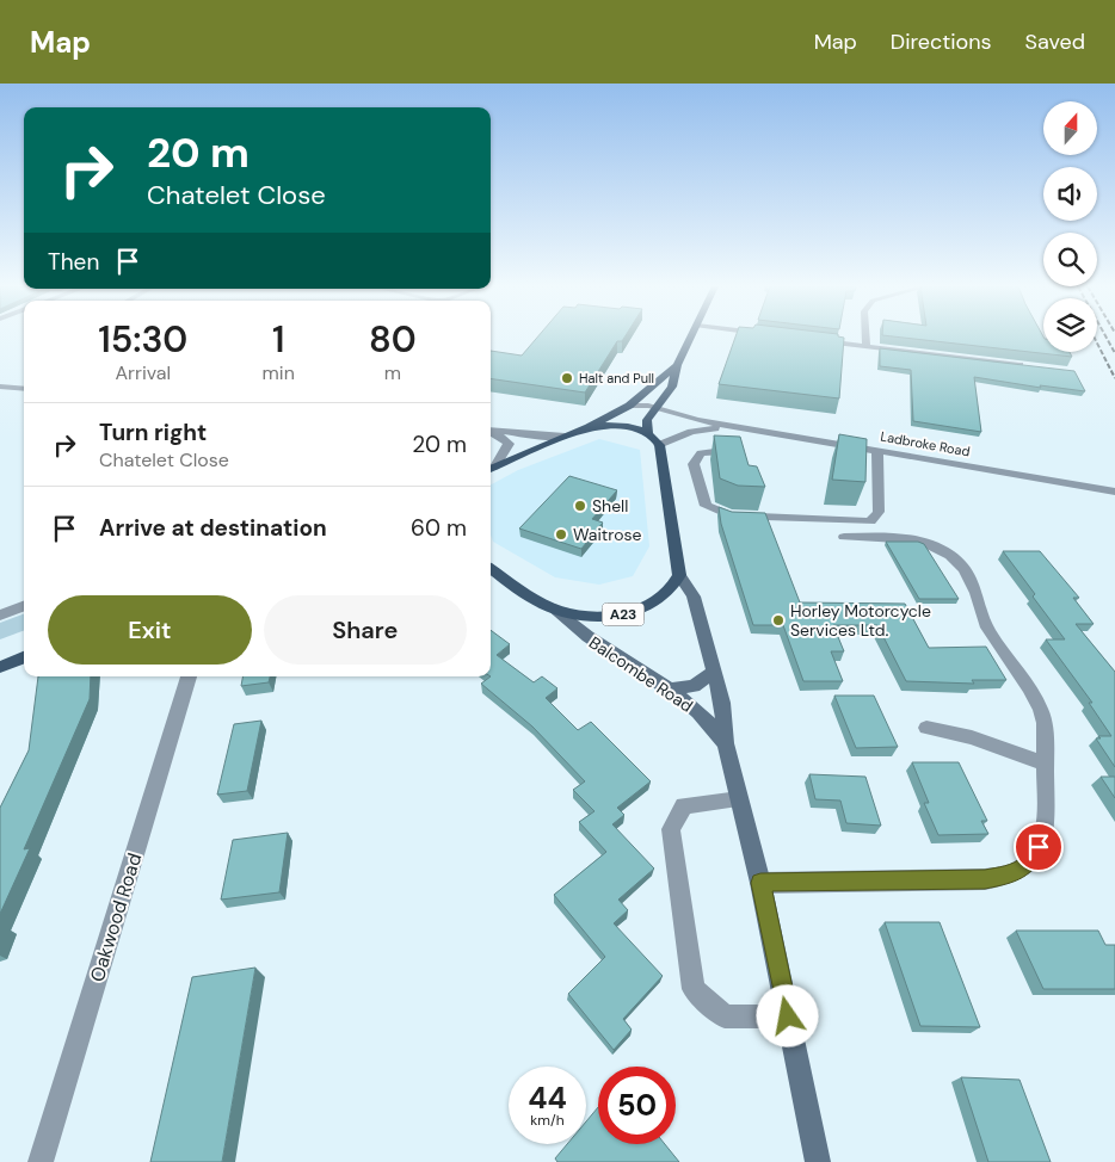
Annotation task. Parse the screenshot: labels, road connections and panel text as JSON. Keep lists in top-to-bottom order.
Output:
{
  "streets": {
    "main road": ["A23", "Balcombe Road"],
    "street": ["Ladbroke Road", "Oakwood Road"]
  },
  "crossings": [
    ["Ladbroke Road", "Balcombe Road"]
  ],
  "places": [
    "Halt and Pull",
    "Shell",
    "Waitrose",
    "Horley Motorcycle Services Ltd."
  ],
  "north": "top",
  "page": {
    "header": "Map",
    "nav": ["Map", "Directions", "Saved"],
    "turn": ["20 m", "Chatelet Close"],
    "then": "Then",
    "eta": [
      "15:30",
      "Arrival",
      "1",
      "min",
      "80",
      "m"
    ],
    "list": [
      {
        "name": "Turn right",
        "note": "Chatelet Close",
        "value": "20 m"
      },
      {
        "name": "Arrive at destination",
        "value": "60 m"
      }
    ],
    "buttons": ["Exit", "Share"],
    "speed": "44 km/h",
    "limit": "50"
  }
}
